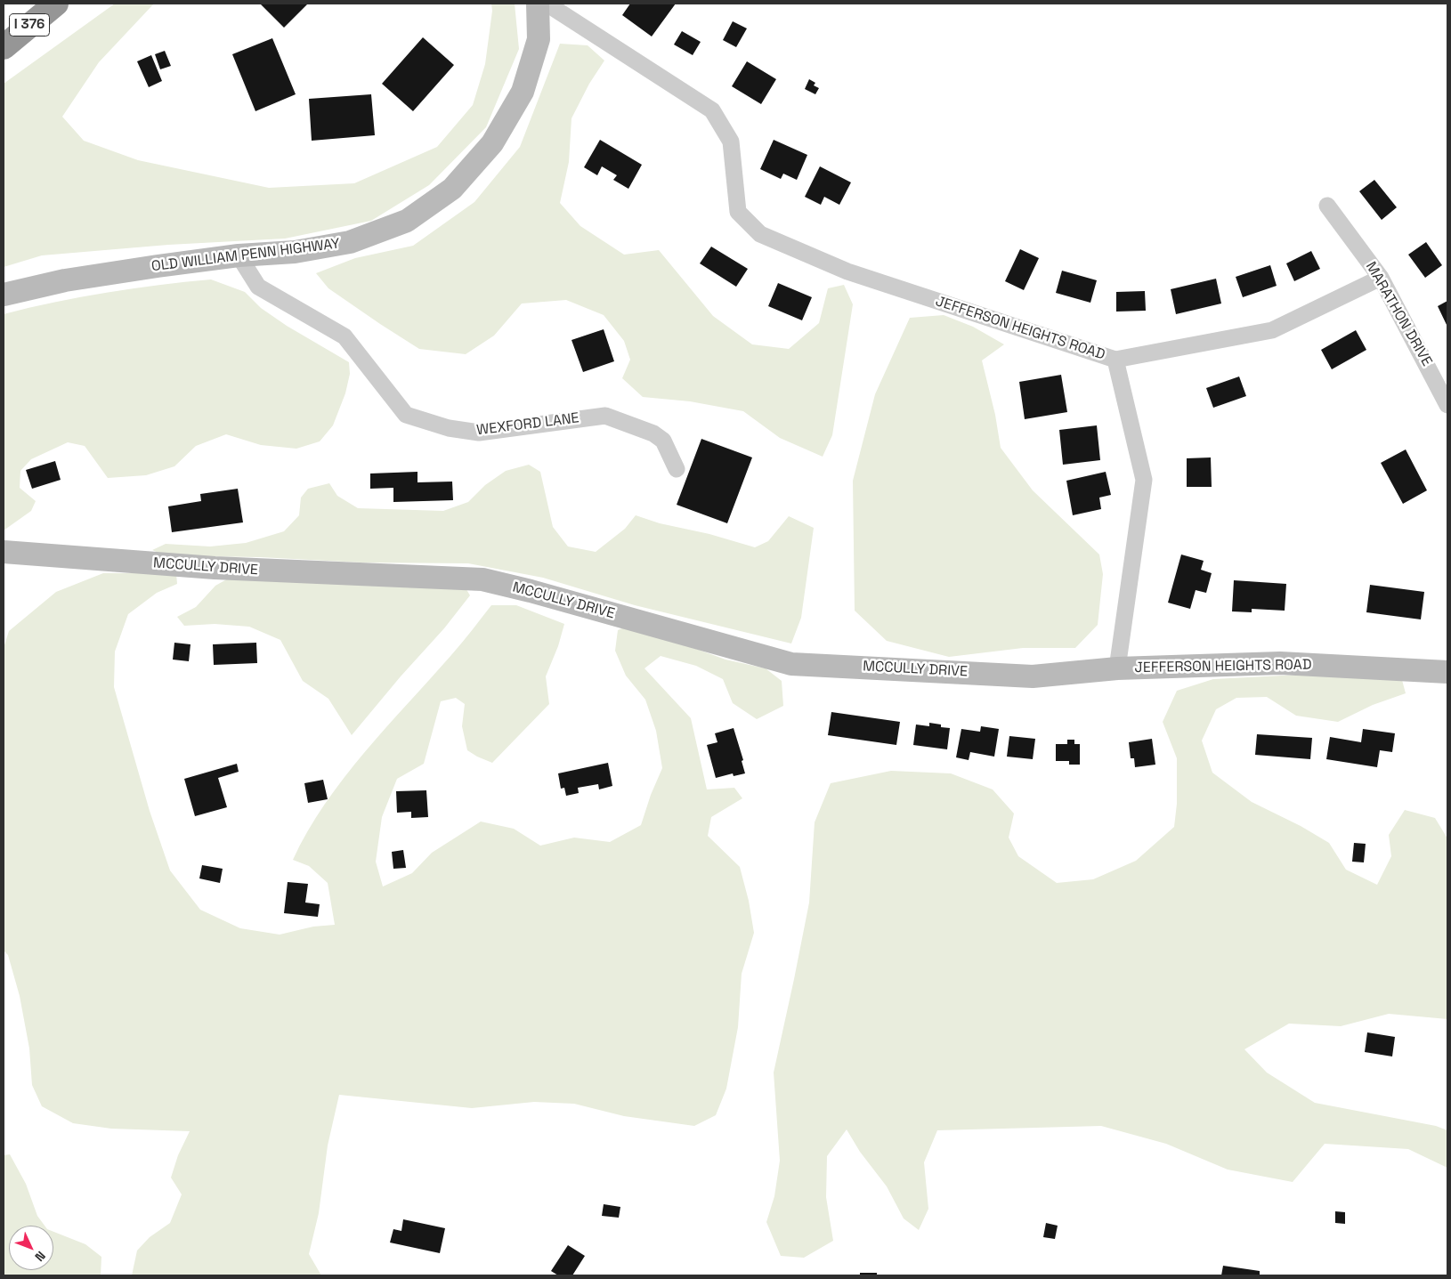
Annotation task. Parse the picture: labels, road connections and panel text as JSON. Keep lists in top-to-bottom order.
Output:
{
  "streets": {
    "highway": ["I 376"],
    "street": [
      "OLD WILLIAM PENN HIGHWAY",
      "MARATHON DRIVE",
      "JEFFERSON HEIGHTS ROAD",
      "WEXFORD LANE",
      "MCCULLY DRIVE"
    ]
  },
  "crossings": [
    ["OLD WILLIAM PENN HIGHWAY", "WEXFORD LANE"],
    ["JEFFERSON HEIGHTS ROAD", "MCCULLY DRIVE"]
  ],
  "north": "bottom right"
}
